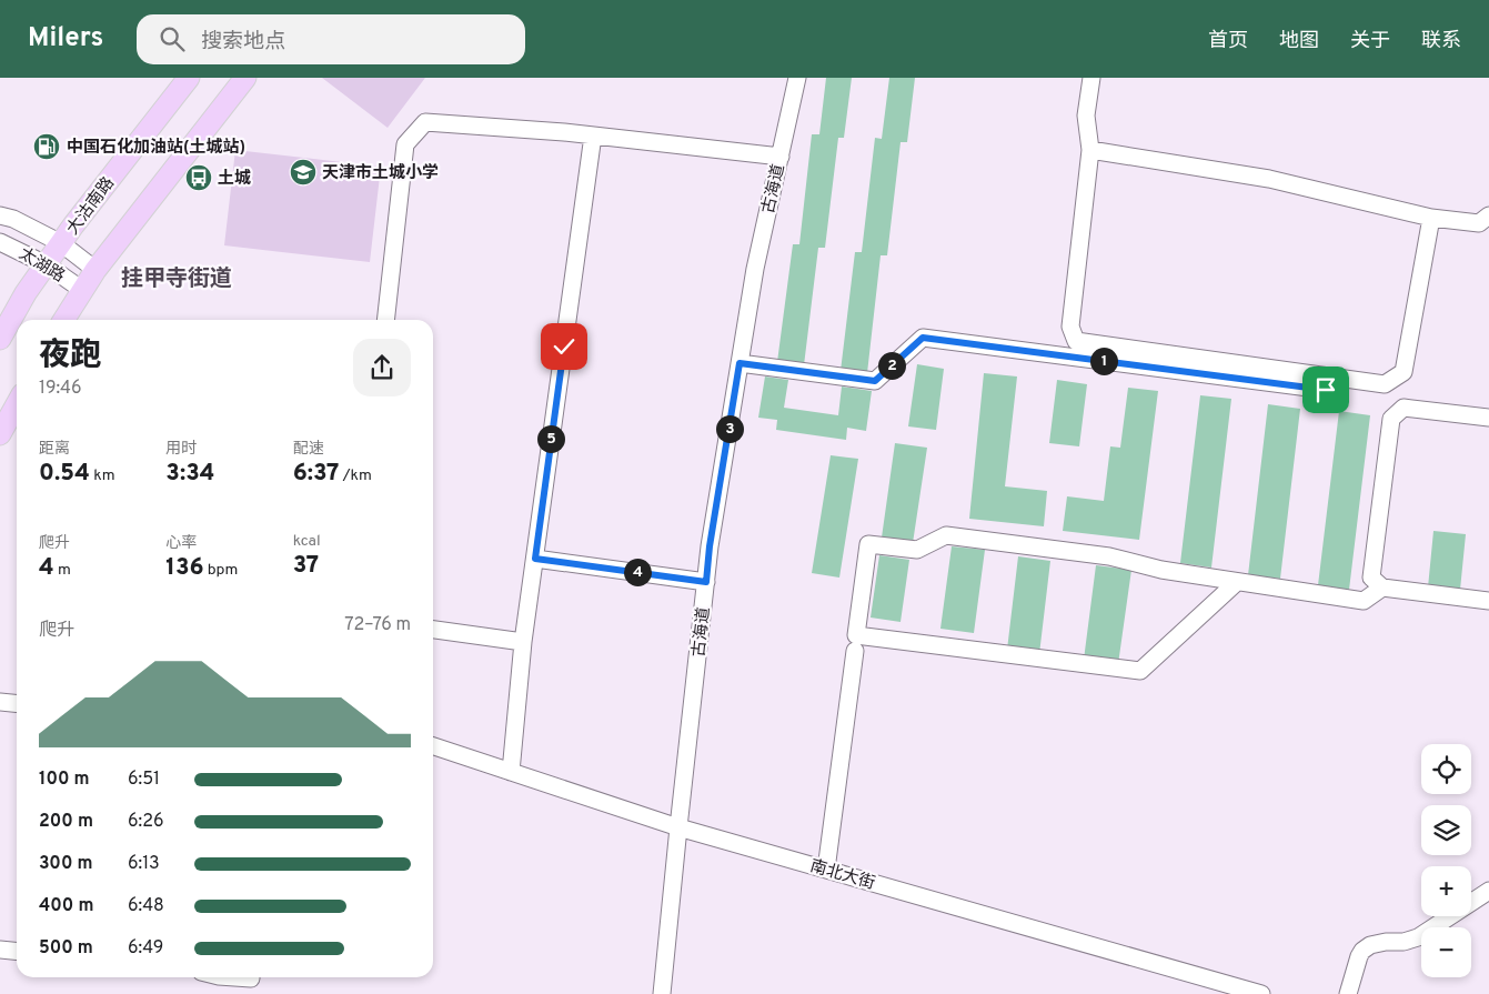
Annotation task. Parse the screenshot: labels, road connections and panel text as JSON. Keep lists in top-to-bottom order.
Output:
{
  "streets": {
    "main road": ["大沽南路"],
    "street": ["古海道", "太湖路", "南北大街"]
  },
  "crossings": [
    ["古海道", "南北大街"],
    ["大沽南路", "太湖路"]
  ],
  "districts": ["挂甲寺街道"],
  "places": {
    "fuel station": ["中国石化加油站(土城站)"],
    "school or university": ["天津市土城小学"],
    "bus stop": ["土城"]
  },
  "page": {
    "header": "Milers",
    "search": "搜索地点",
    "nav": [
      "首页",
      "地图",
      "关于",
      "联系"
    ],
    "heading": ["夜跑", "19:46"],
    "pins": [
      "1",
      "2",
      "3",
      "5",
      "4"
    ],
    "stats": [
      ["距离", "0.54 km"],
      ["用时", "3:34"],
      ["配速", "6:37 /km"],
      ["爬升", "4 m"],
      ["心率", "136 bpm"],
      ["kcal", "37"]
    ],
    "chart": ["爬升", "72–76 m"],
    "map_buttons": ["+", "−"],
    "list": [
      {
        "name": "100 m",
        "note": "6:51"
      },
      {
        "name": "200 m",
        "note": "6:26"
      },
      {
        "name": "300 m",
        "note": "6:13"
      },
      {
        "name": "400 m",
        "note": "6:48"
      },
      {
        "name": "500 m",
        "note": "6:49"
      }
    ]
  }
}
